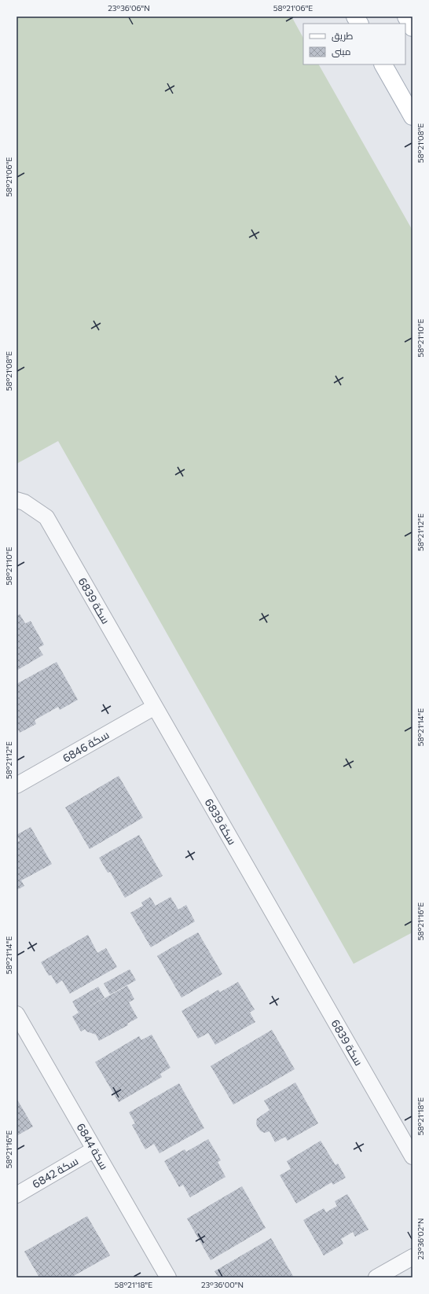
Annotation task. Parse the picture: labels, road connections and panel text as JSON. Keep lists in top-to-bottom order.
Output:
{
  "streets": {
    "street": [
      "سكة 6839",
      "سكة 6846",
      "سكة 6844",
      "سكة 6842"
    ]
  },
  "crossings": [
    ["سكة 6839", "سكة 6846"],
    ["سكة 6844", "سكة 6842"]
  ],
  "legend": ["طريق", "مبنى"],
  "coordinates": [
    "23°36'06\"N",
    "58°21'06\"E",
    "58°21'08\"E",
    "58°21'10\"E",
    "58°21'12\"E",
    "58°21'14\"E",
    "58°21'16\"E",
    "58°21'18\"E",
    "23°36'02\"N",
    "23°36'00\"N"
  ]
}
